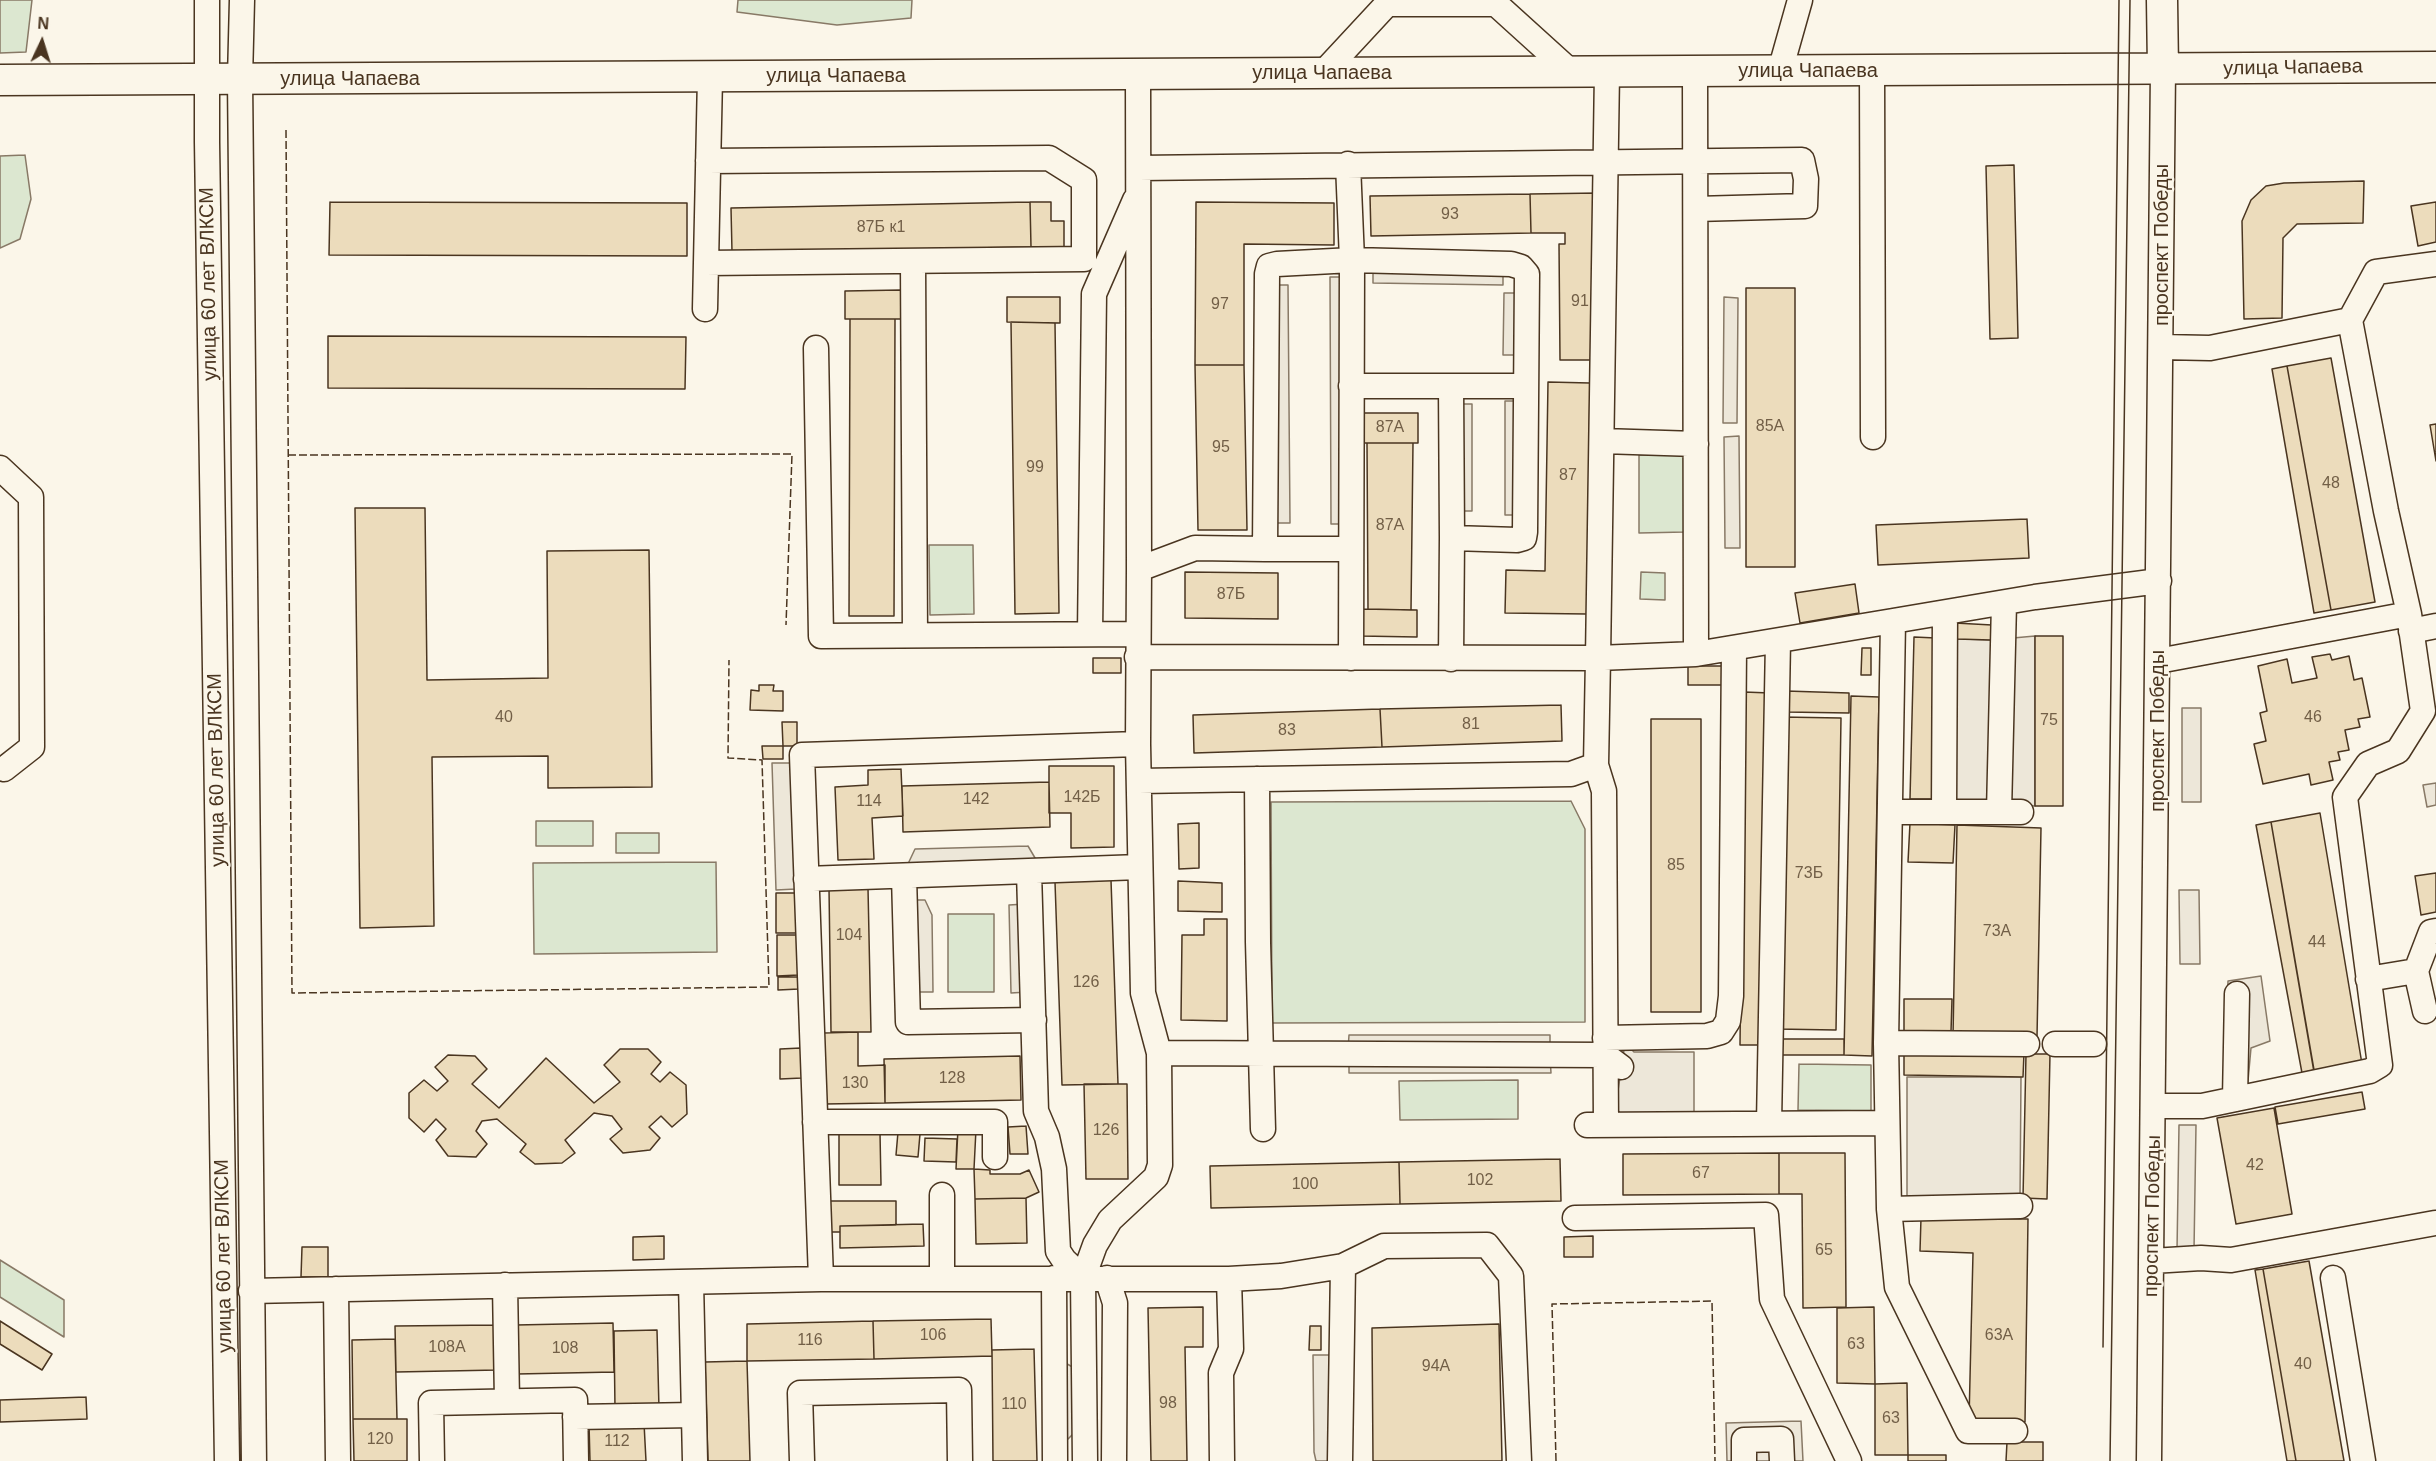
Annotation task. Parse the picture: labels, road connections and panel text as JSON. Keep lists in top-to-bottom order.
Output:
{
  "streets": {
    "main road": ["улица Чапаева", "проспект Победы"],
    "street": ["улица 60 лет ВЛКСМ"]
  },
  "crossings": [
    ["улица Чапаева", "проспект Победы"],
    ["улица Чапаева", "улица 60 лет ВЛКСМ"]
  ],
  "house_numbers": [
    "93",
    "87Б к1",
    "91",
    "97",
    "85А",
    "87А",
    "95",
    "99",
    "87",
    "48",
    "87А",
    "87Б",
    "40",
    "46",
    "75",
    "81",
    "83",
    "142Б",
    "142",
    "114",
    "85",
    "73Б",
    "73А",
    "104",
    "44",
    "126",
    "128",
    "130",
    "126",
    "42",
    "67",
    "102",
    "100",
    "65",
    "106",
    "63А",
    "116",
    "63",
    "108А",
    "108",
    "40",
    "94А",
    "98",
    "110",
    "63",
    "120",
    "112"
  ],
  "north": "top"
}
